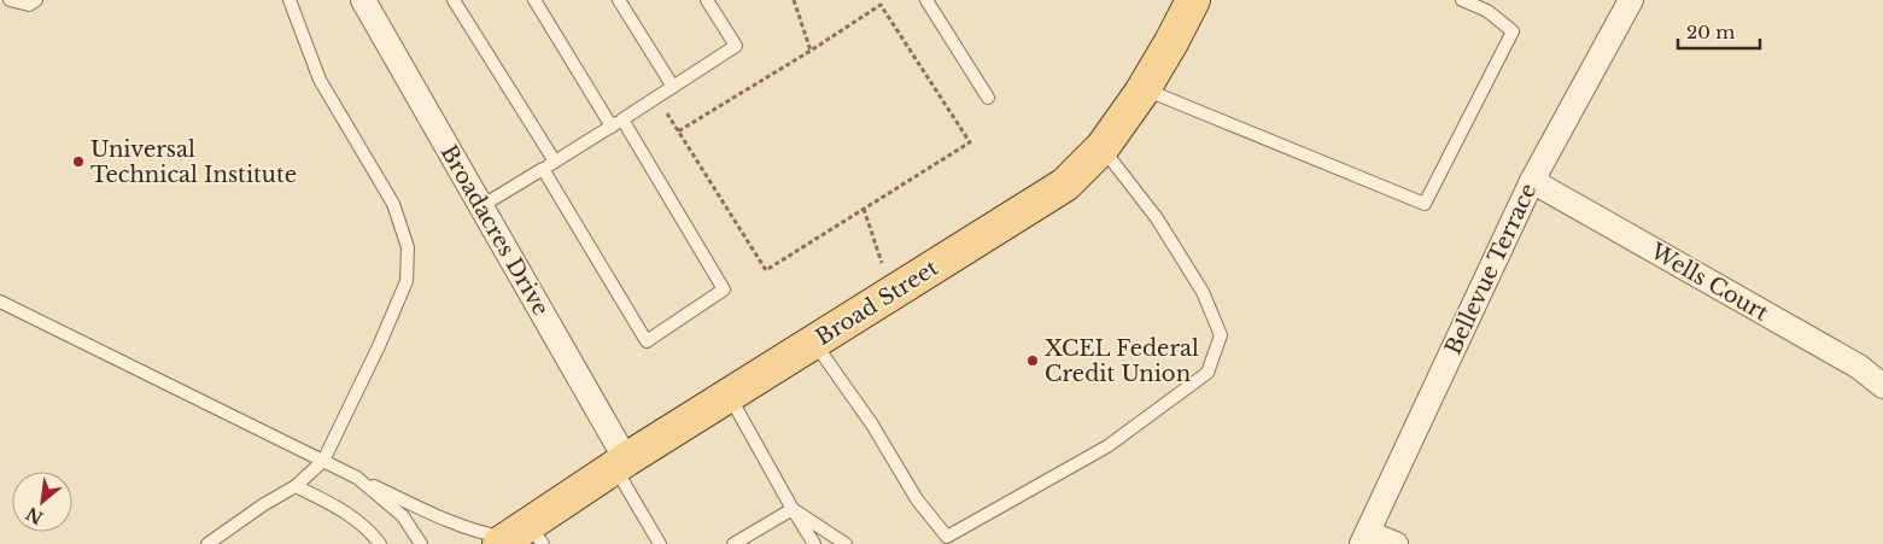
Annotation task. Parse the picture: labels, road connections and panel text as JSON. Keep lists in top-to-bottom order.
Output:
{
  "streets": {
    "main road": ["Broad Street"],
    "street": ["Broadacres Drive", "Bellevue Terrace", "Wells Court"]
  },
  "crossings": [
    ["Broadacres Drive", "Broad Street"],
    ["Bellevue Terrace", "Wells Court"]
  ],
  "places": ["Universal Technical Institute", "XCEL Federal Credit Union"],
  "scale_bar": "20 m",
  "north": "bottom left"
}
